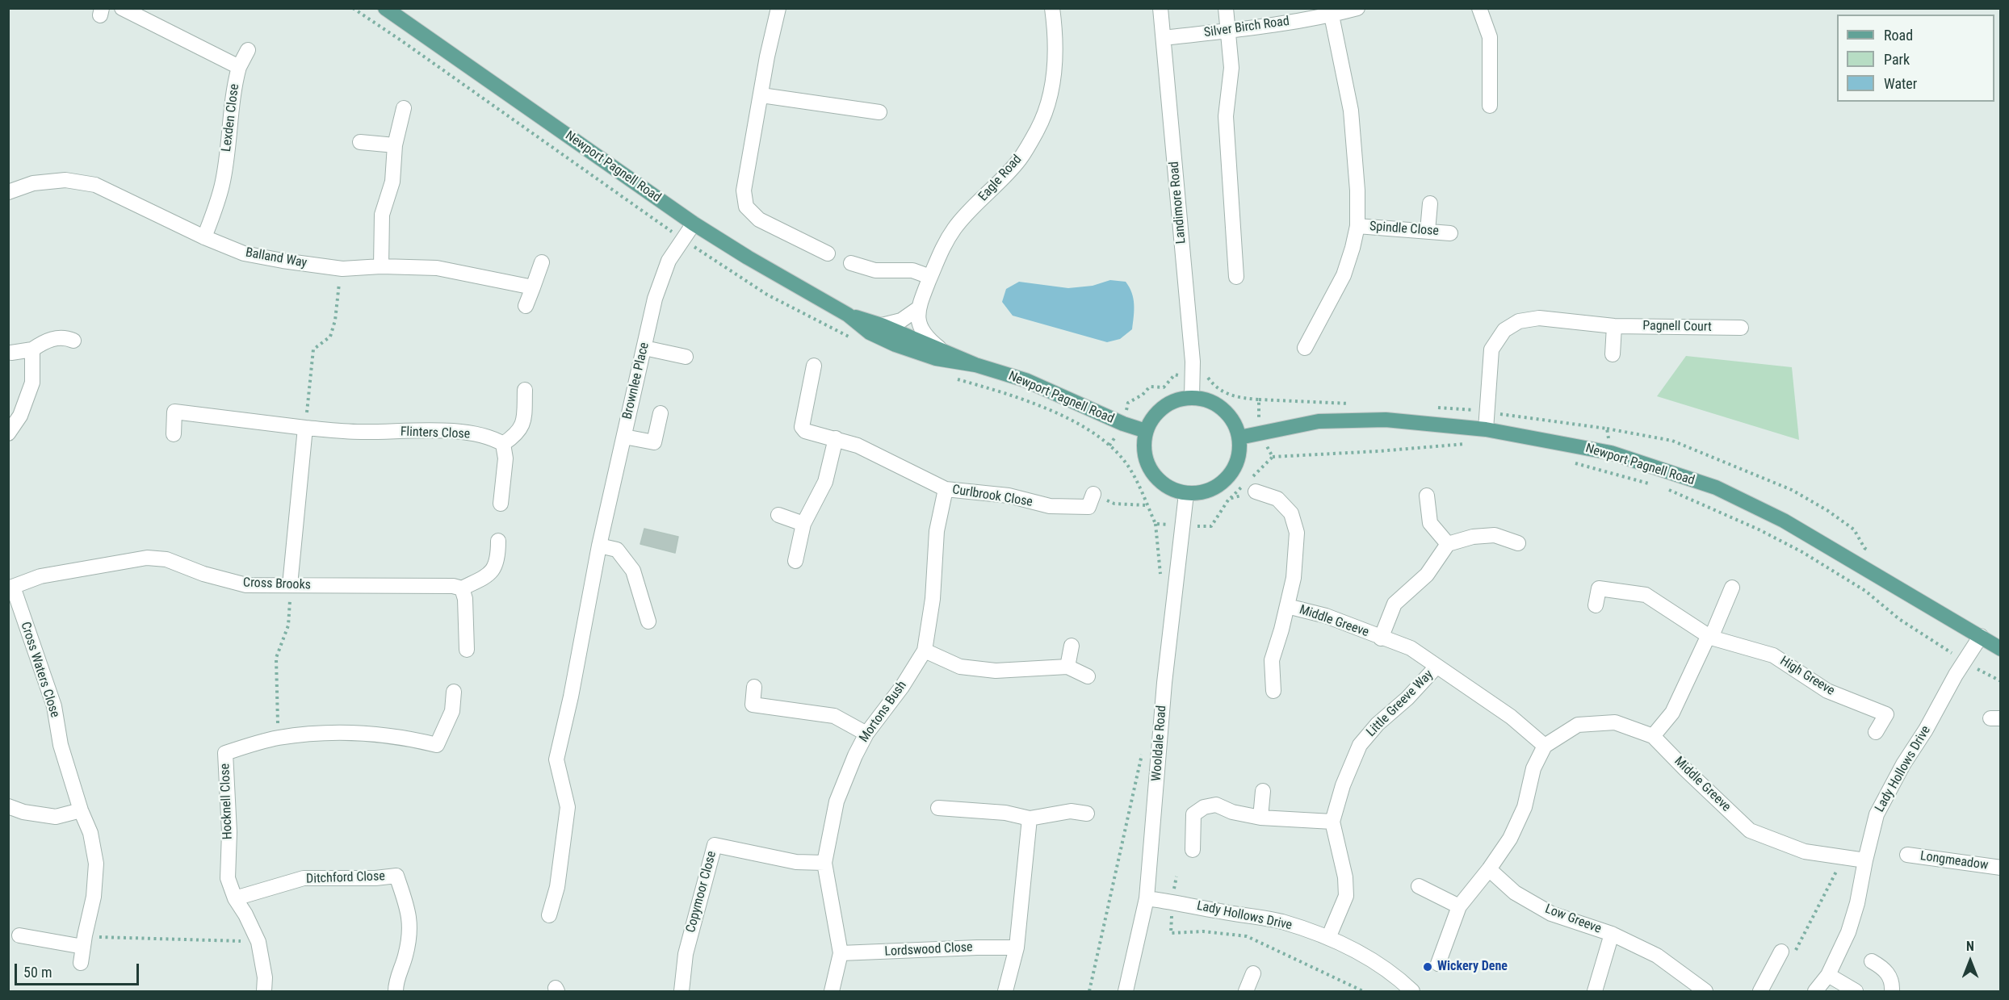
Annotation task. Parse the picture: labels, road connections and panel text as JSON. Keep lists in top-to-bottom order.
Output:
{
  "streets": {
    "main road": ["Newport Pagnell Road"],
    "street": [
      "Silver Birch Road",
      "Lexden Close",
      "Eagle Road",
      "Landimore Road",
      "Spindle Close",
      "Balland Way",
      "Pagnell Court",
      "Brownlee Place",
      "Flinters Close",
      "Curlbrook Close",
      "Cross Brooks",
      "Middle Greeve",
      "Cross Waters Close",
      "High Greeve",
      "Little Greeve Way",
      "Mortons Bush",
      "Wooldale Road",
      "Lady Hollows Drive",
      "Hocknell Close",
      "Longmeadow",
      "Ditchford Close",
      "Copymoor Close",
      "Low Greeve",
      "Lordswood Close"
    ]
  },
  "crossings": [
    ["Silver Birch Road", "Landimore Road"],
    ["Lexden Close", "Balland Way"],
    ["Newport Pagnell Road", "Landimore Road"],
    ["Newport Pagnell Road", "Pagnell Court"],
    ["Newport Pagnell Road", "Brownlee Place"],
    ["Newport Pagnell Road", "Wooldale Road"],
    ["Newport Pagnell Road", "Lady Hollows Drive"],
    ["Landimore Road", "Wooldale Road"],
    ["Curlbrook Close", "Mortons Bush"],
    ["Cross Brooks", "Cross Waters Close"],
    ["Middle Greeve", "Little Greeve Way"],
    ["Middle Greeve", "Lady Hollows Drive"],
    ["Little Greeve Way", "Lady Hollows Drive"],
    ["Mortons Bush", "Copymoor Close"],
    ["Mortons Bush", "Lordswood Close"],
    ["Wooldale Road", "Lady Hollows Drive"],
    ["Hocknell Close", "Ditchford Close"]
  ],
  "places": ["Wickery Dene"],
  "legend": ["Road", "Park", "Water"],
  "scale_bar": "50 m",
  "north": "top"
}
